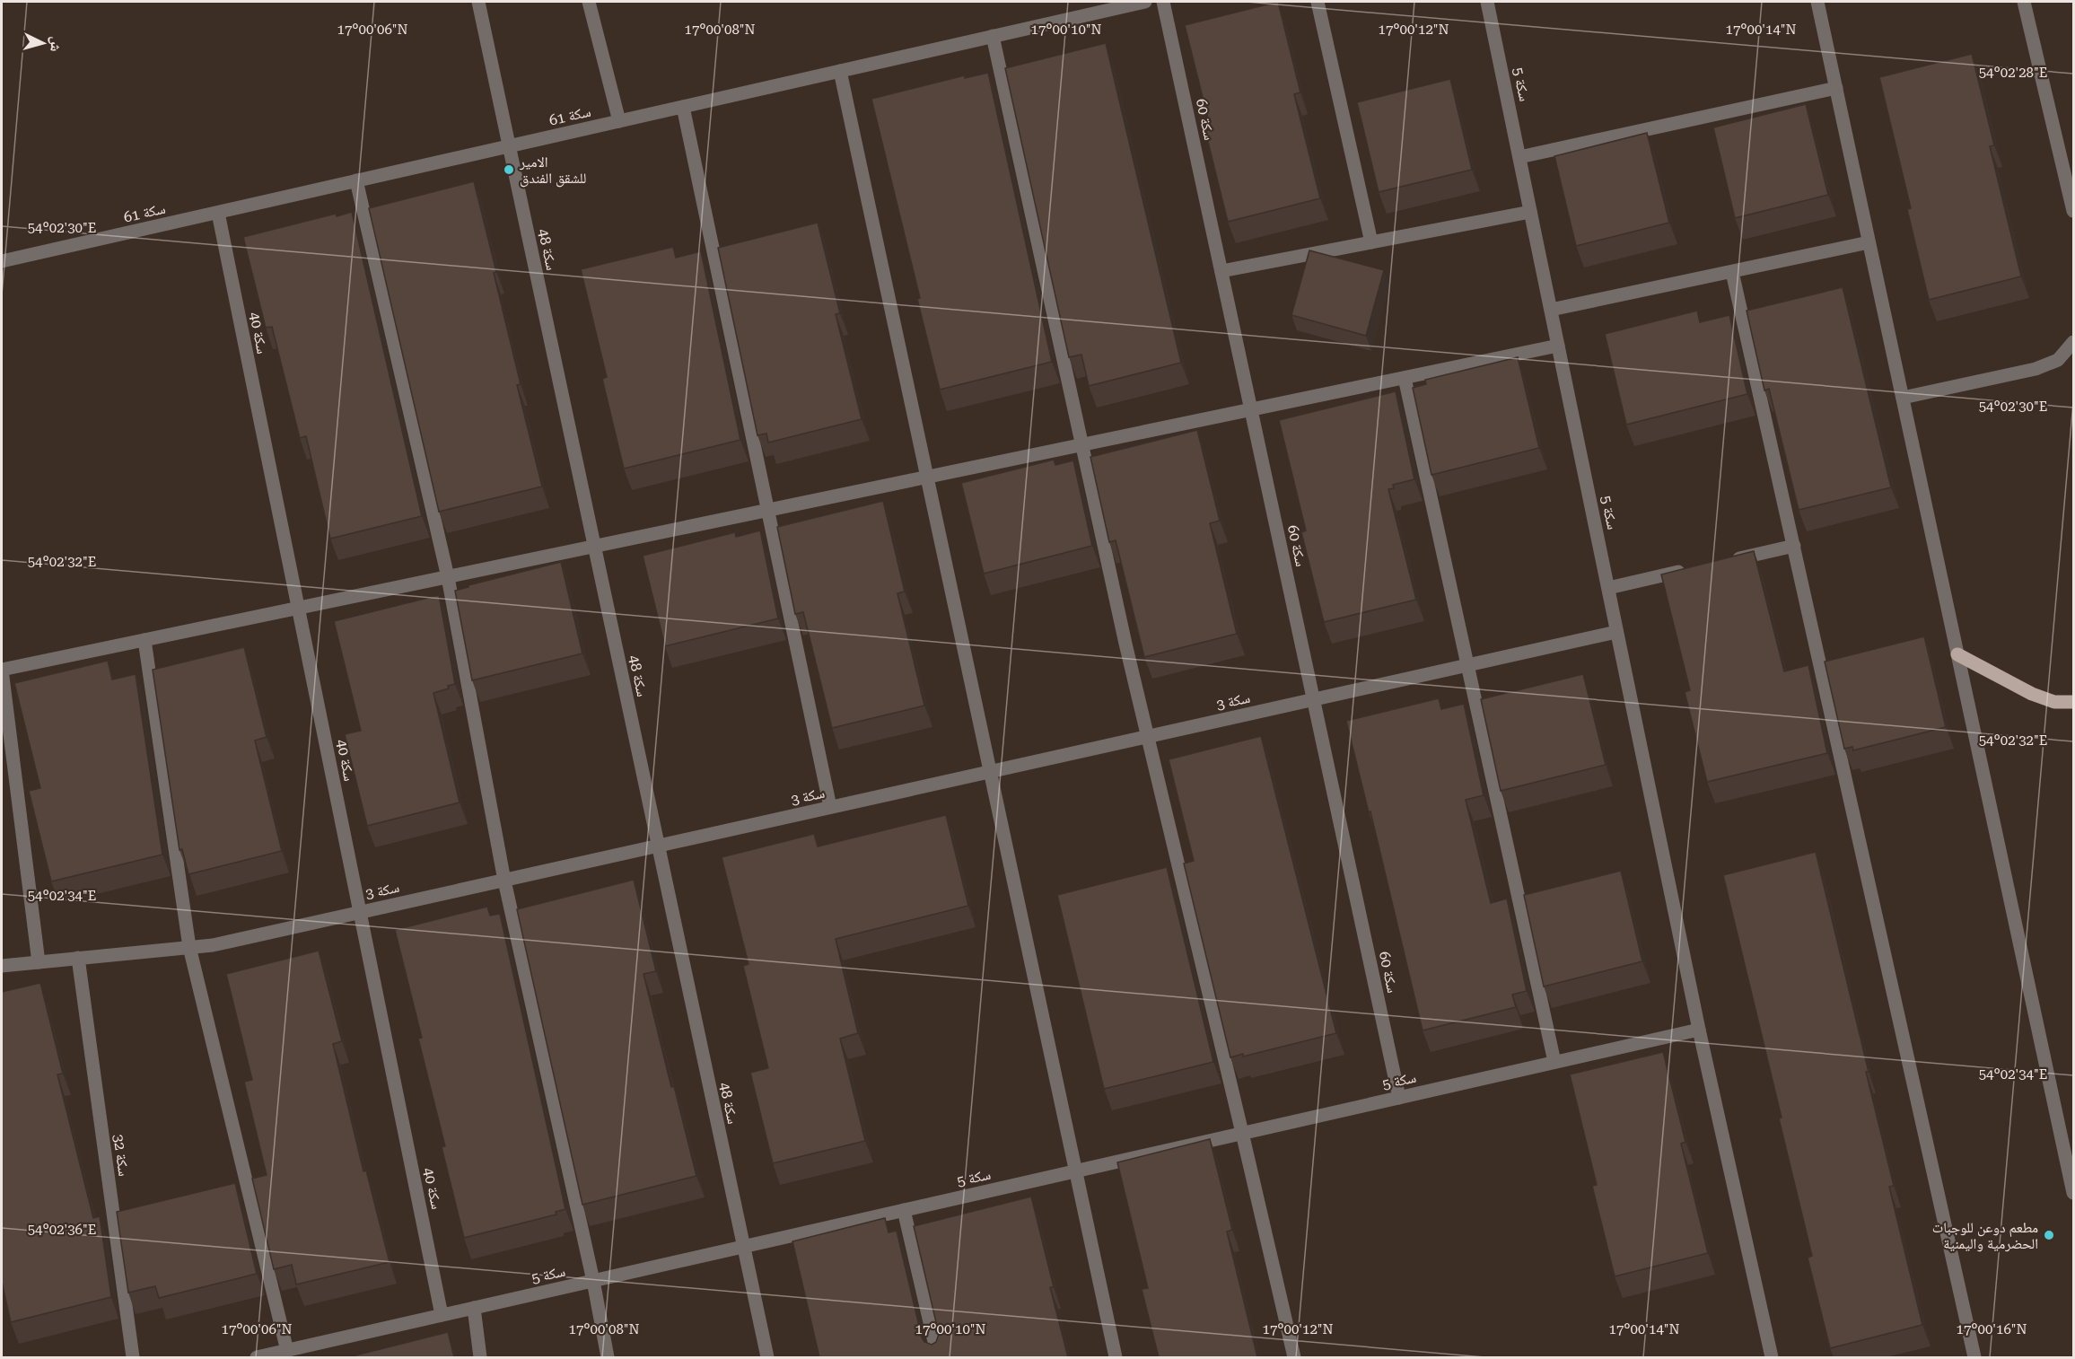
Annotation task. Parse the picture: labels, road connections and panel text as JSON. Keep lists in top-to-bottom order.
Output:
{
  "streets": {
    "street": [
      "سكة 5",
      "سكة 61",
      "سكة 60",
      "سكة 48",
      "سكة 40",
      "سكة 3",
      "سكة 32"
    ]
  },
  "crossings": [
    ["سكة 5", "سكة 60"],
    ["سكة 5", "سكة 48"],
    ["سكة 5", "سكة 40"],
    ["سكة 5", "سكة 3"],
    ["سكة 61", "سكة 48"],
    ["سكة 61", "سكة 40"],
    ["سكة 60", "سكة 3"],
    ["سكة 48", "سكة 3"],
    ["سكة 40", "سكة 3"],
    ["سكة 3", "سكة 32"]
  ],
  "places": ["الامير للشقق الفندق", "مطعم دوعن للوجبات الحضرمية واليمنية"],
  "north": "right",
  "coordinates": [
    "17°00'06\"N",
    "17°00'08\"N",
    "17°00'10\"N",
    "17°00'12\"N",
    "17°00'14\"N",
    "54°02'28\"E",
    "54°02'30\"E",
    "54°02'32\"E",
    "54°02'34\"E",
    "54°02'36\"E",
    "17°00'16\"N"
  ]
}
